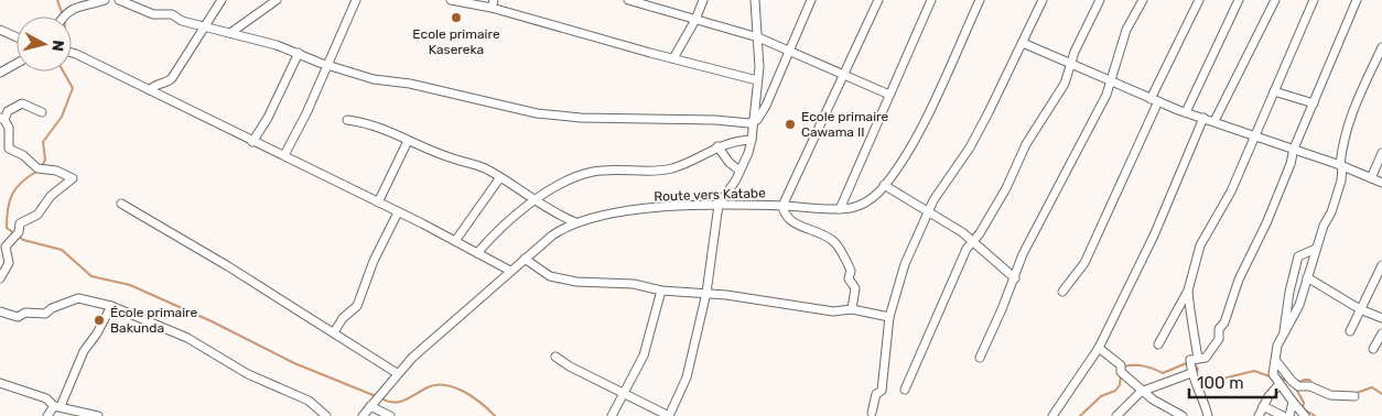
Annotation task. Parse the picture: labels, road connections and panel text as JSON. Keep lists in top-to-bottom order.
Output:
{
  "streets": {
    "street": ["Route vers Katabe"]
  },
  "places": ["Ecole primaire Kasereka", "Ecole primaire Cawama II", "École primaire Bakunda"],
  "scale_bar": "100 m",
  "north": "right"
}
